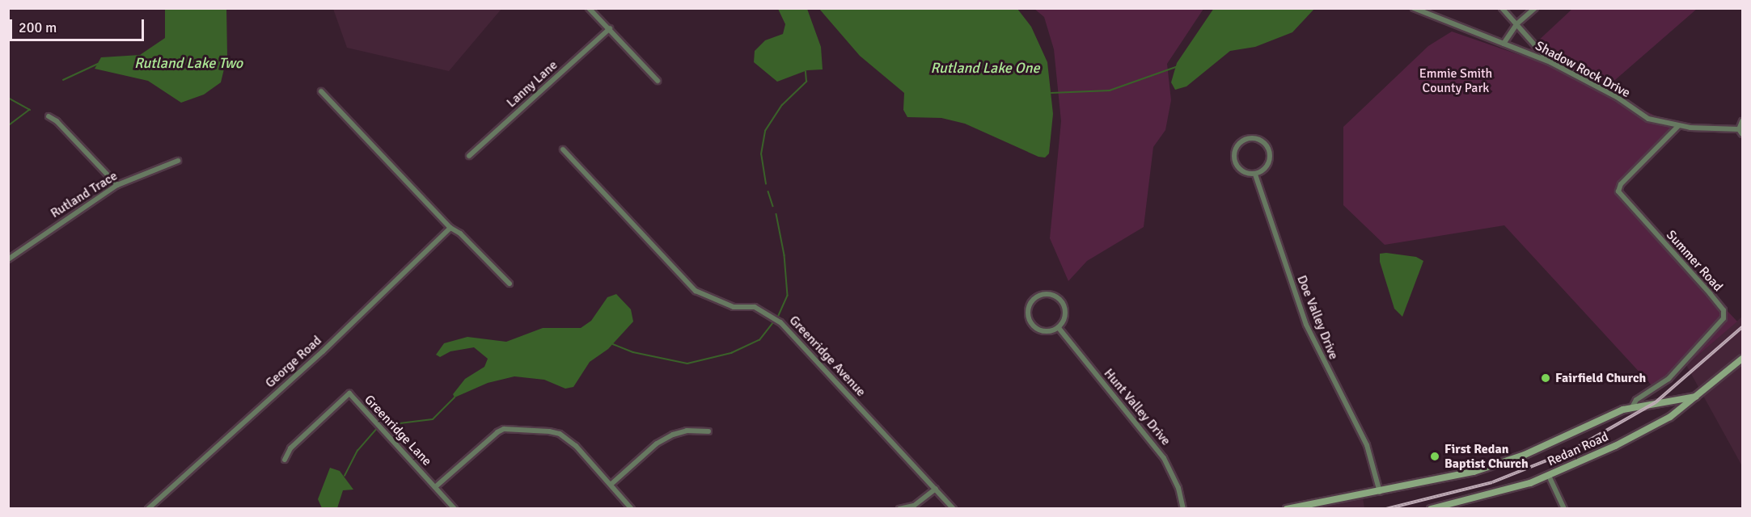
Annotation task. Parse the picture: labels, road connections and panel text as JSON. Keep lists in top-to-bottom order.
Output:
{
  "streets": {
    "main road": ["Redan Road"],
    "street": [
      "Shadow Rock Drive",
      "Lanny Lane",
      "Rutland Trace",
      "Summer Road",
      "Doe Valley Drive",
      "Greenridge Avenue",
      "George Road",
      "Hunt Valley Drive",
      "Greenridge Lane"
    ]
  },
  "crossings": [
    ["Shadow Rock Drive", "Summer Road"]
  ],
  "water": ["Rutland Lake Two", "Rutland Lake One"],
  "parks": ["Emmie Smith County Park"],
  "places": ["Fairfield Church", "First Redan Baptist Church"],
  "scale_bar": "200 m"
}
